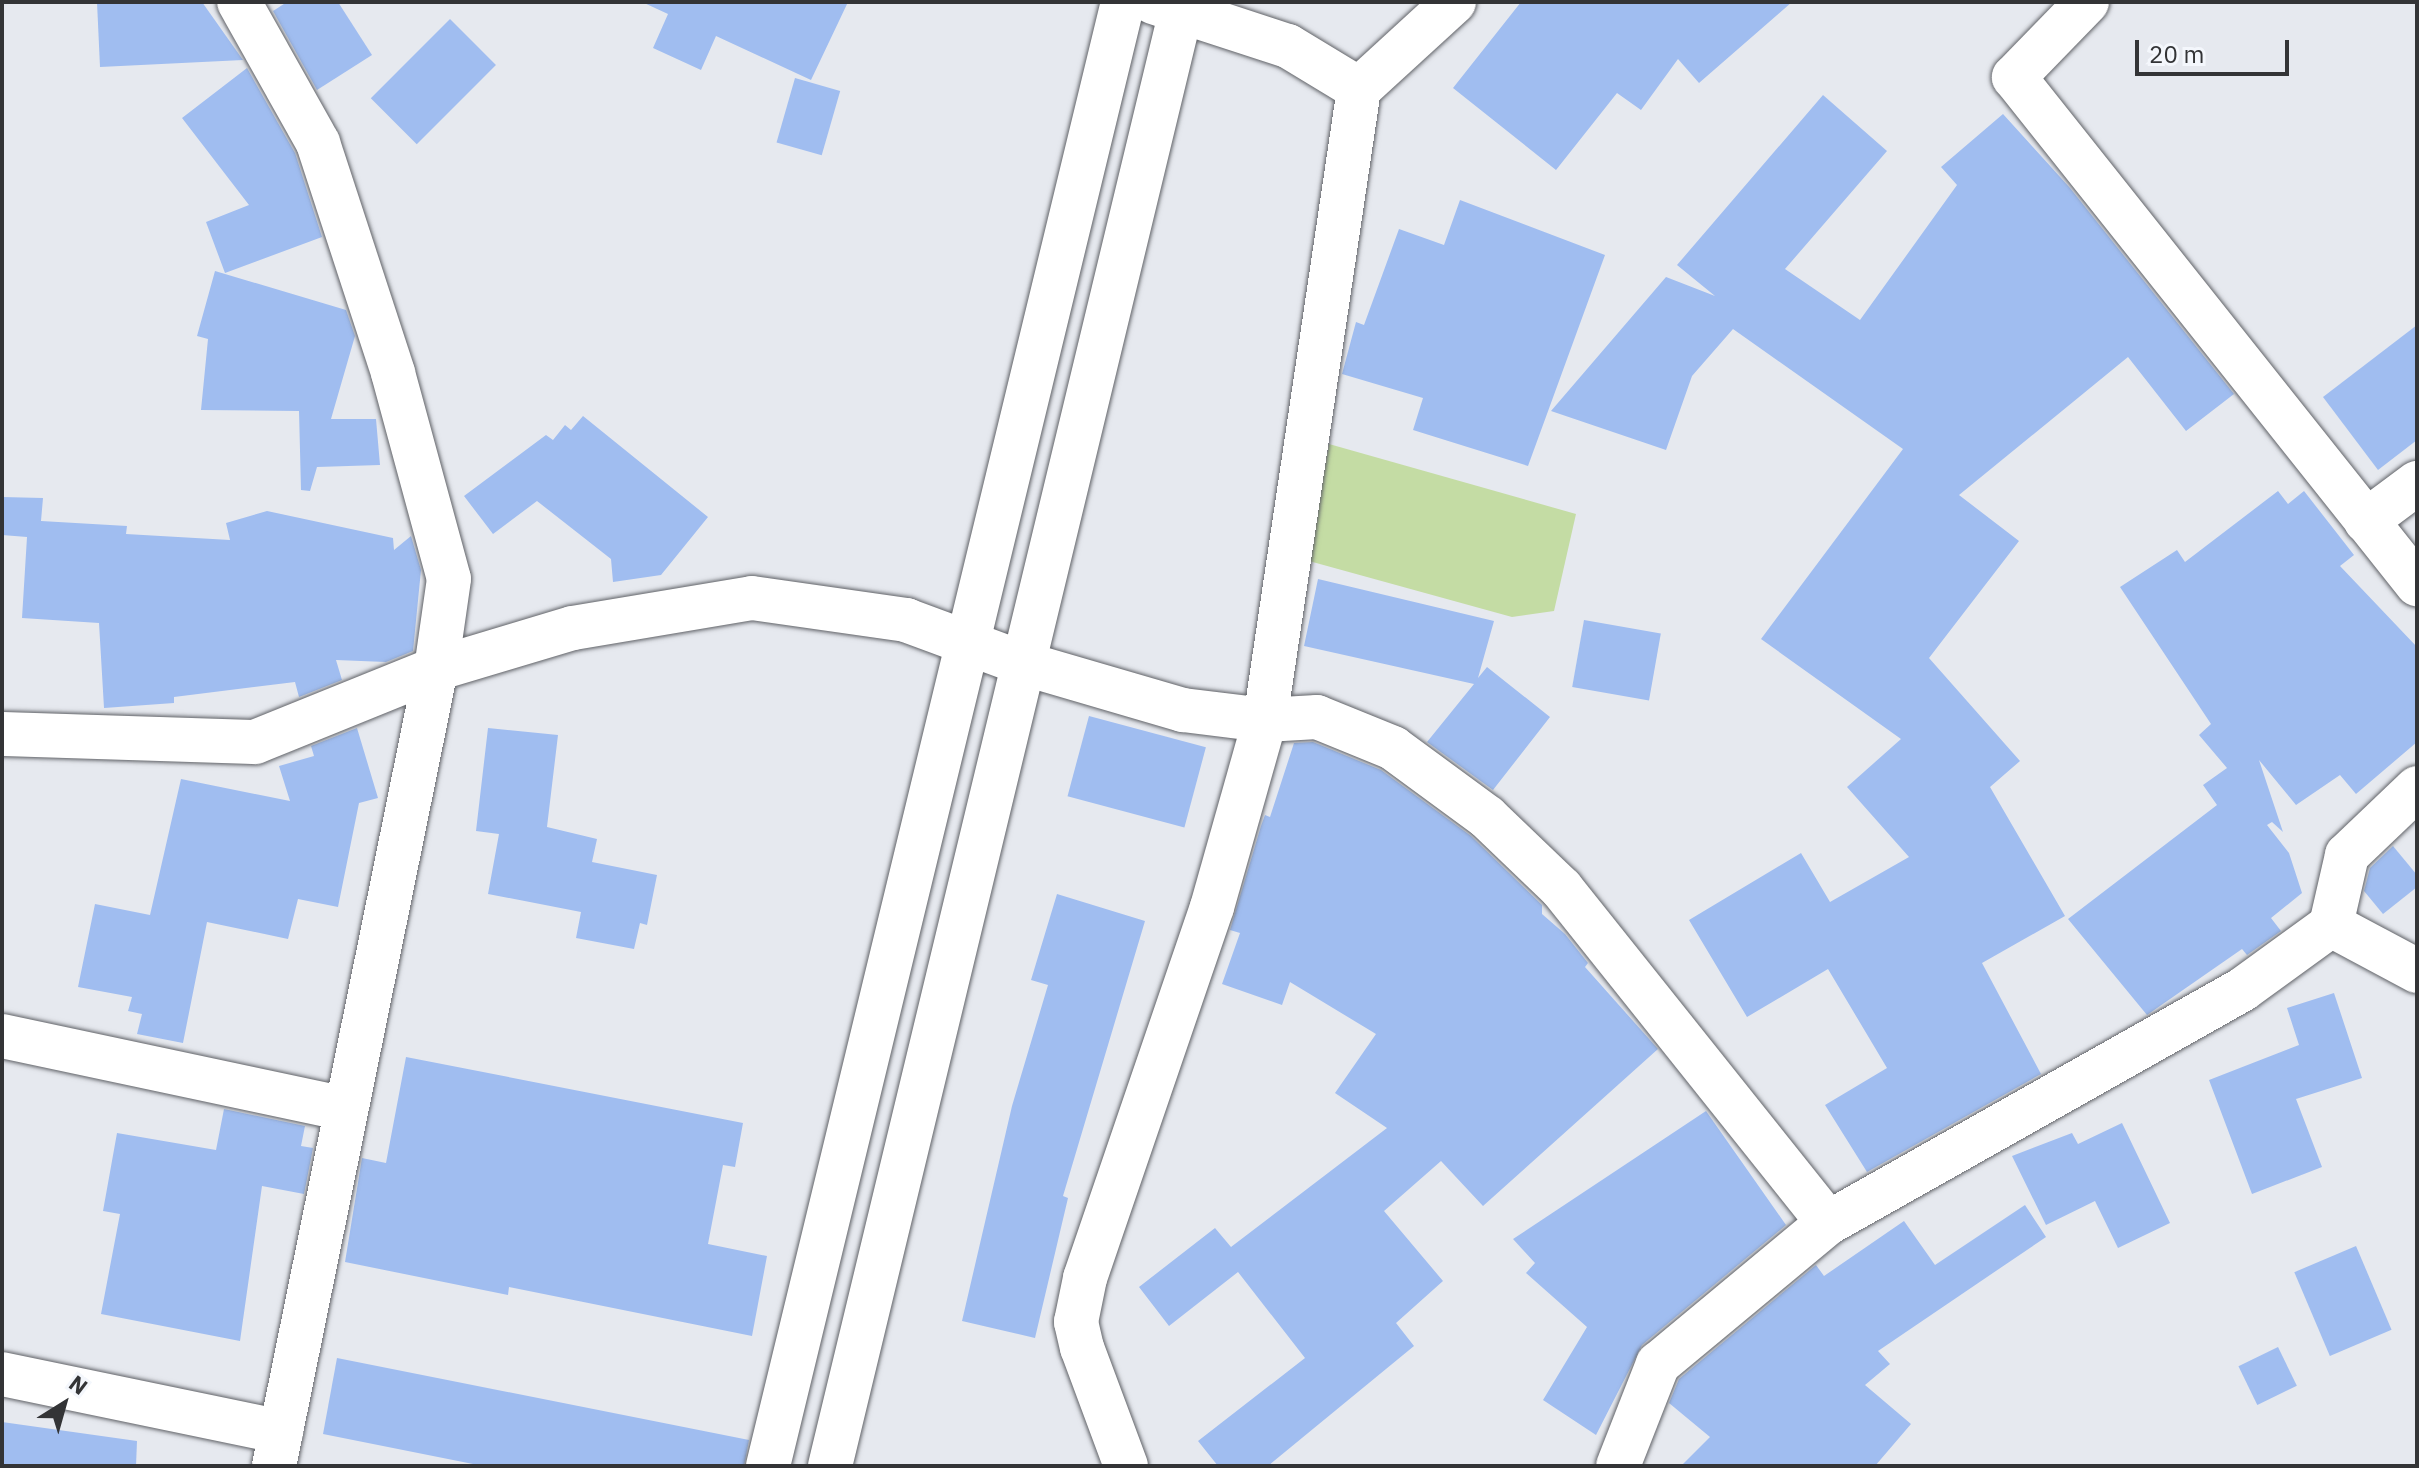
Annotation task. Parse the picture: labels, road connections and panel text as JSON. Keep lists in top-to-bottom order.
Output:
{
  "scale_bar": "20 m",
  "north": "top right"
}
